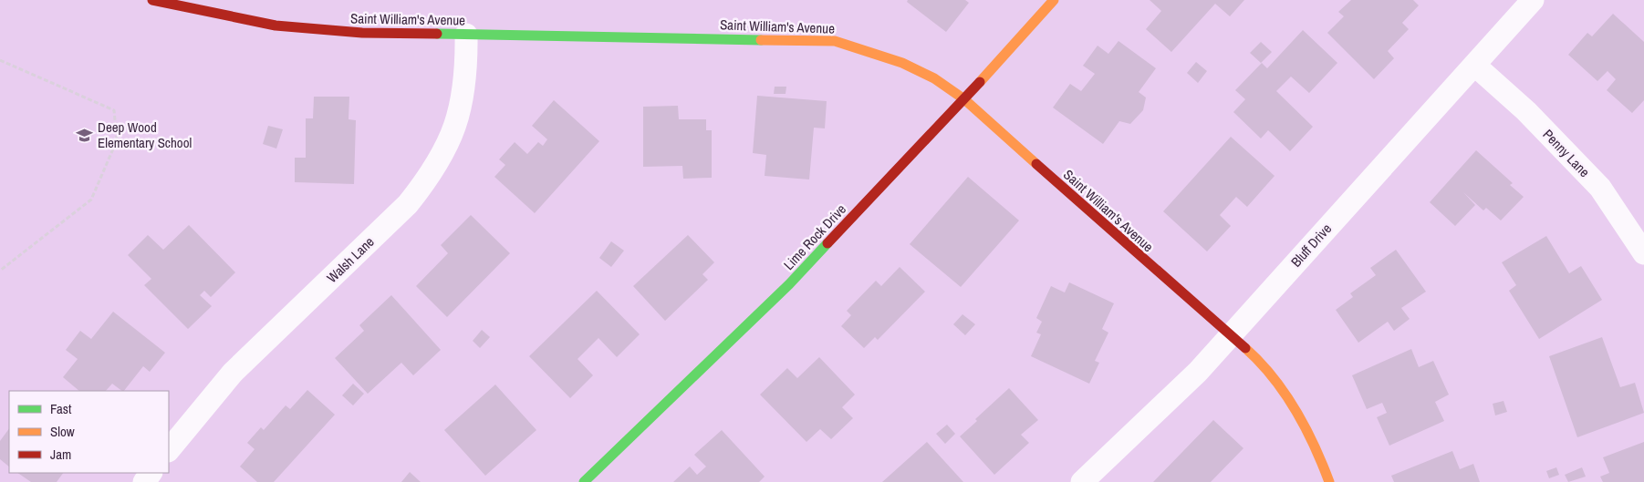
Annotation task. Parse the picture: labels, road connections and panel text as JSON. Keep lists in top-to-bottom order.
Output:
{
  "streets": {
    "street": [
      "Saint William's Avenue",
      "Penny Lane",
      "Lime Rock Drive",
      "Bluff Drive",
      "Walsh Lane"
    ]
  },
  "crossings": [
    ["Saint William's Avenue", "Lime Rock Drive"],
    ["Saint William's Avenue", "Bluff Drive"],
    ["Saint William's Avenue", "Walsh Lane"],
    ["Penny Lane", "Bluff Drive"]
  ],
  "places": {
    "school or university": ["Deep Wood Elementary School"]
  },
  "legend": ["Fast", "Slow", "Jam"]
}
